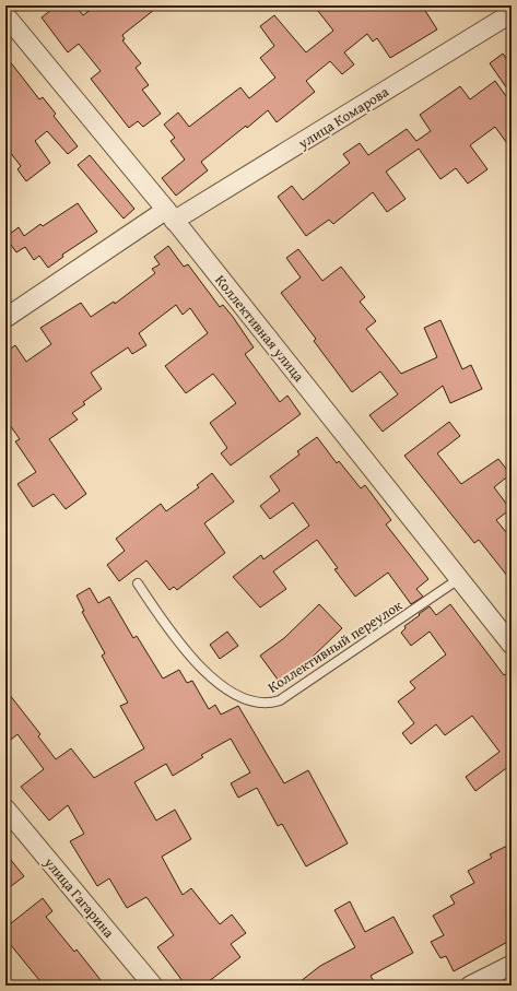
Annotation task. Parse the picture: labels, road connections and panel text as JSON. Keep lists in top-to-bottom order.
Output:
{
  "streets": {
    "street": ["улица Комарова", "Коллективная улица", "улица Гагарина"],
    "lane": ["Коллективный переулок"]
  },
  "crossings": [
    ["улица Комарова", "Коллективная улица"],
    ["Коллективная улица", "Коллективный переулок"]
  ]
}
